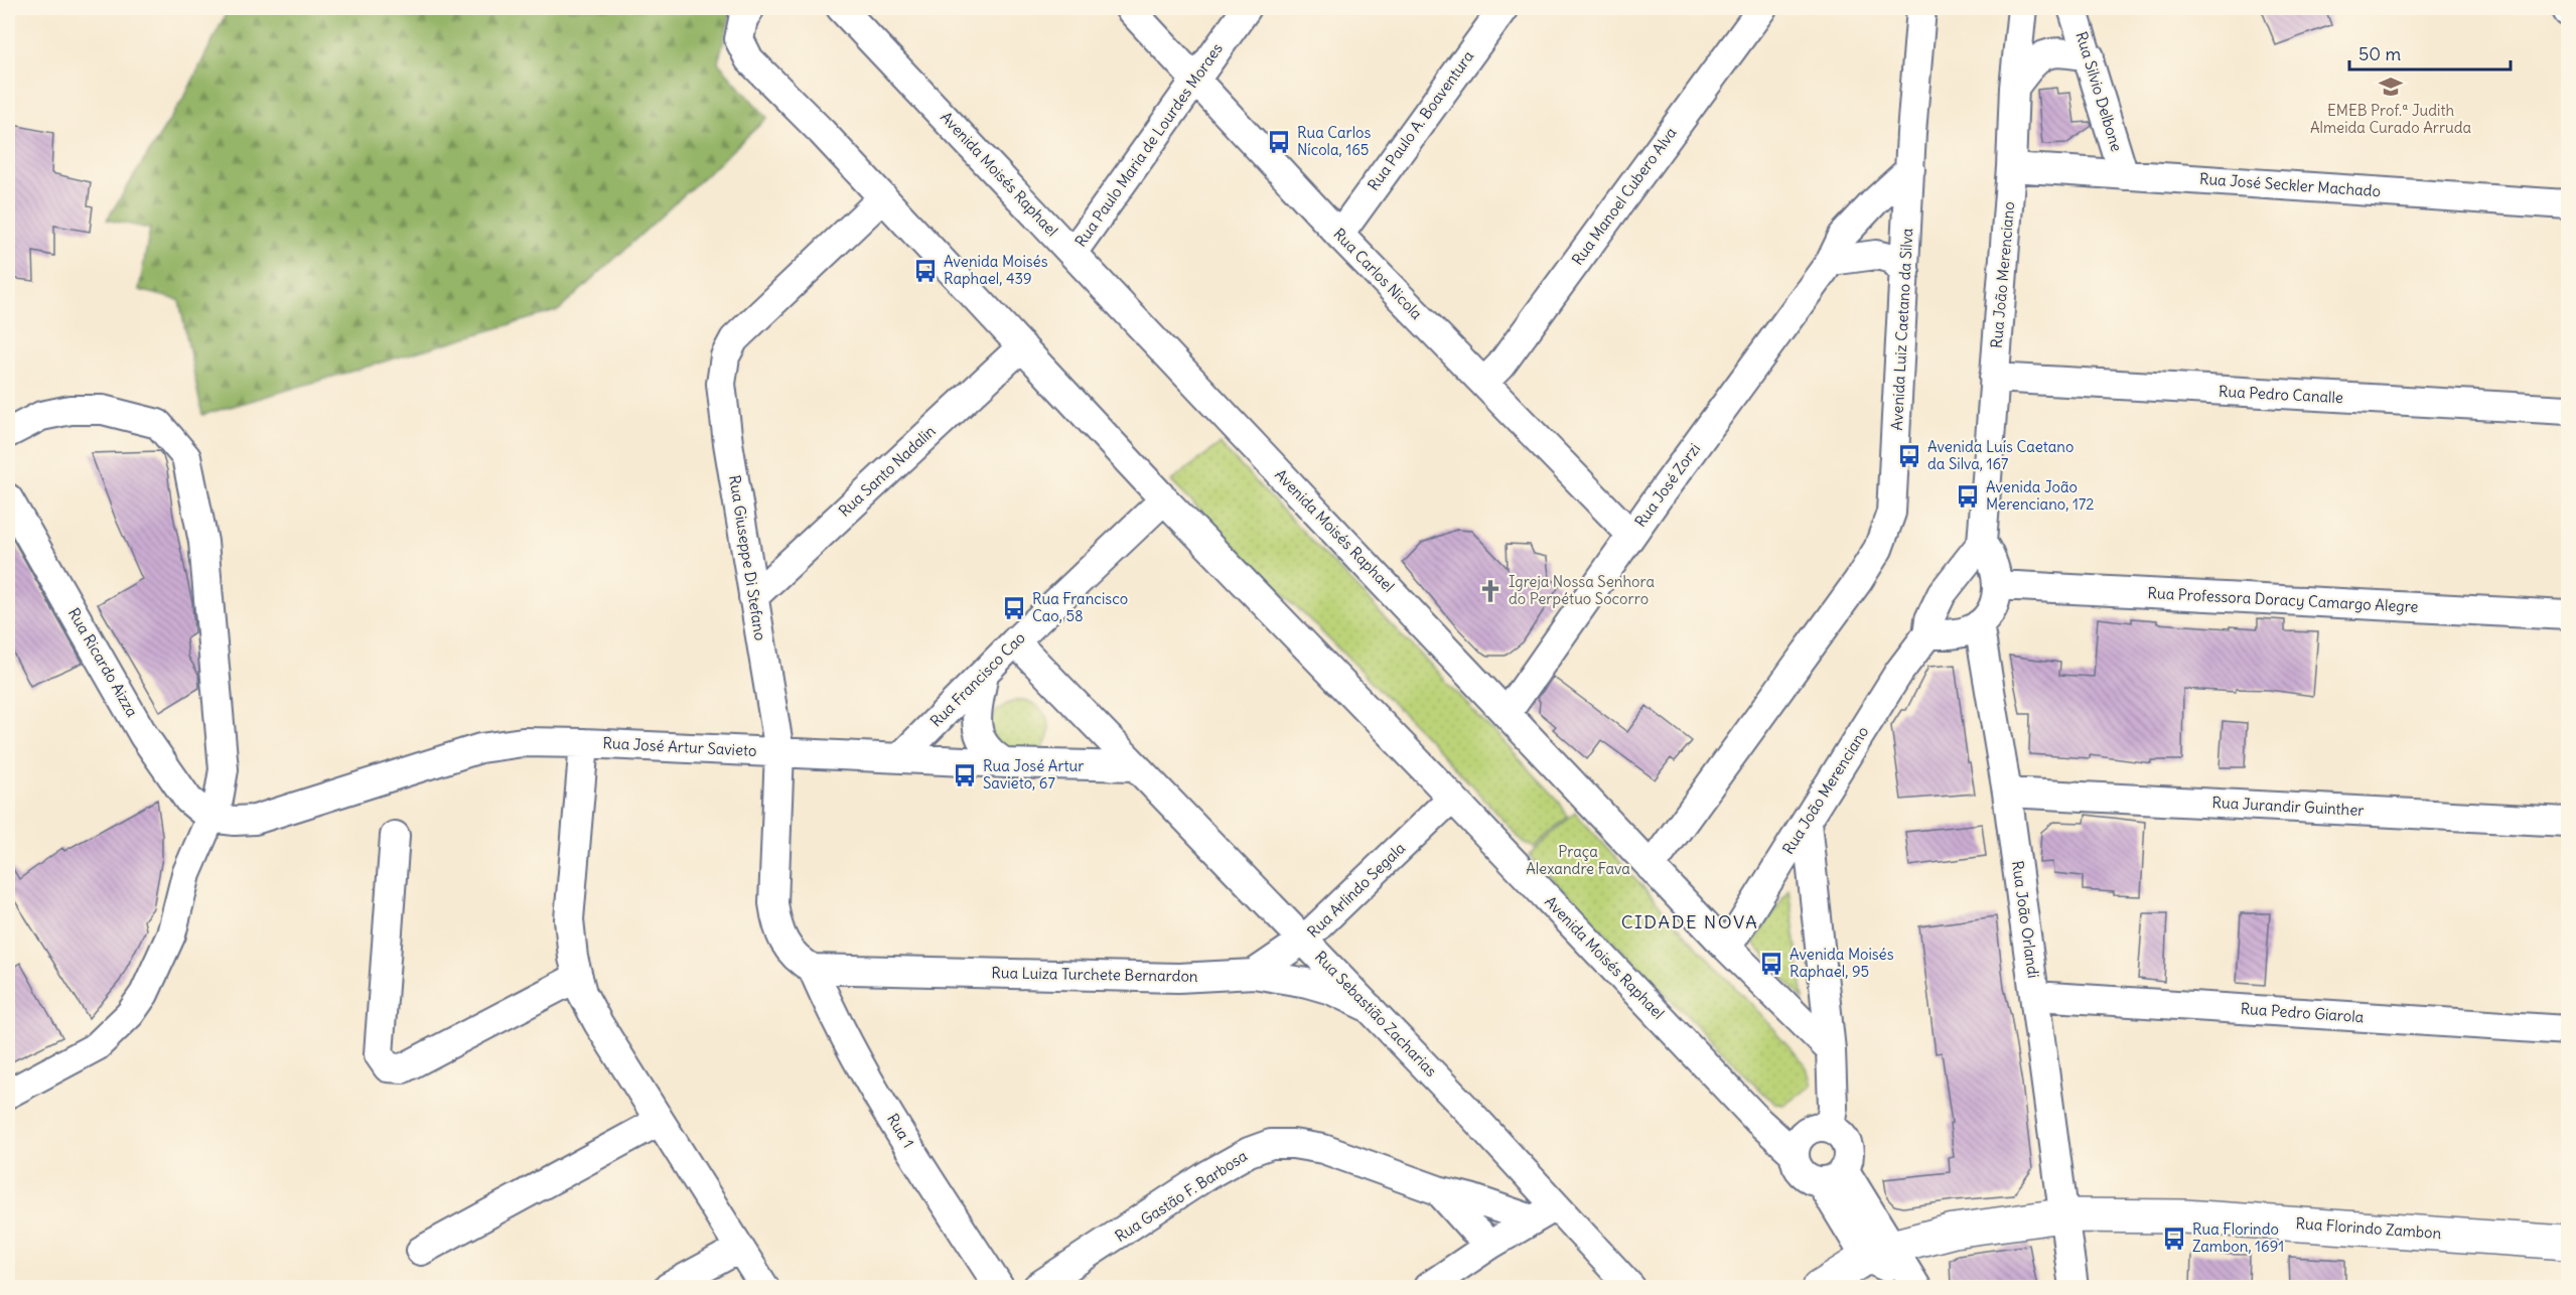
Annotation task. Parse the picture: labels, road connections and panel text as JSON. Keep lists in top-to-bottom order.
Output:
{
  "streets": {
    "main road": ["Rua Florindo Zambon"],
    "street": [
      "Rua Silvio Delbone",
      "Rua Paulo A. Boaventura",
      "Rua Paulo Maria de Lourdes Moraes",
      "Avenida Moisés Raphael",
      "Rua José Seckler Machado",
      "Rua Manoel Cubero Alva",
      "Rua Carlos Nicola",
      "Rua João Merenciano",
      "Avenida Luiz Caetano da Silva",
      "Rua Pedro Canalle",
      "Rua Santo Nadalin",
      "Rua José Zorzi",
      "Rua Giuseppe Di Stefano",
      "Rua Professora Doracy Camargo Alegre",
      "Rua Ricardo Aizza",
      "Rua Francisco Cao",
      "Rua José Artur Savieto",
      "Rua Jurandir Guinther",
      "Rua Arlindo Segala",
      "Rua João Orlandi",
      "Rua Luiza Turchete Bernardon",
      "Rua Pedro Giarola",
      "Rua Sebastião Zacharias",
      "Rua 1",
      "Rua Gastão F. Barbosa"
    ]
  },
  "crossings": [
    ["Rua Silvio Delbone", "Rua José Seckler Machado"],
    ["Rua Paulo A. Boaventura", "Rua Carlos Nicola"],
    ["Rua Paulo Maria de Lourdes Moraes", "Avenida Moisés Raphael"],
    ["Rua Paulo Maria de Lourdes Moraes", "Rua Carlos Nicola"],
    ["Avenida Moisés Raphael", "Rua João Merenciano"],
    ["Avenida Moisés Raphael", "Avenida Luiz Caetano da Silva"],
    ["Avenida Moisés Raphael", "Rua Santo Nadalin"],
    ["Avenida Moisés Raphael", "Rua José Zorzi"],
    ["Avenida Moisés Raphael", "Rua Giuseppe Di Stefano"],
    ["Avenida Moisés Raphael", "Rua Francisco Cao"],
    ["Avenida Moisés Raphael", "Rua Arlindo Segala"],
    ["Rua José Seckler Machado", "Rua João Merenciano"],
    ["Rua Manoel Cubero Alva", "Rua Carlos Nicola"],
    ["Rua Carlos Nicola", "Rua José Zorzi"],
    ["Rua João Merenciano", "Rua Pedro Canalle"],
    ["Avenida Luiz Caetano da Silva", "Rua José Zorzi"],
    ["Rua Santo Nadalin", "Rua Giuseppe Di Stefano"],
    ["Rua Giuseppe Di Stefano", "Rua José Artur Savieto"],
    ["Rua Giuseppe Di Stefano", "Rua Luiza Turchete Bernardon"],
    ["Rua Giuseppe Di Stefano", "Rua 1"],
    ["Rua Ricardo Aizza", "Rua José Artur Savieto"],
    ["Rua Francisco Cao", "Rua José Artur Savieto"],
    ["Rua Francisco Cao", "Rua Sebastião Zacharias"],
    ["Rua José Artur Savieto", "Rua Sebastião Zacharias"],
    ["Rua Jurandir Guinther", "Rua João Orlandi"],
    ["Rua Arlindo Segala", "Rua Luiza Turchete Bernardon"],
    ["Rua Arlindo Segala", "Rua Sebastião Zacharias"],
    ["Rua João Orlandi", "Rua Pedro Giarola"],
    ["Rua João Orlandi", "Rua Florindo Zambon"],
    ["Rua Luiza Turchete Bernardon", "Rua Sebastião Zacharias"],
    ["Rua Luiza Turchete Bernardon", "Rua 1"]
  ],
  "districts": ["CIDADE NOVA"],
  "parks": ["Praça Alexandre Fava"],
  "places": {
    "school or university": ["EMEB Prof.ª Judith Almeida Curado Arruda"],
    "bus stop": [
      "Rua Carlos Nícola, 165",
      "Avenida Moisés Raphael, 439",
      "Avenida Luís Caetano da Silva, 167",
      "Avenida João Merenciano, 172",
      "Rua Francisco Cao, 58",
      "Rua José Artur Savieto, 67",
      "Avenida Moisés Raphael, 95",
      "Rua Florindo Zambon, 1691"
    ],
    "church": ["Igreja Nossa Senhora do Perpétuo Socorro"]
  },
  "scale_bar": "50 m"
}
